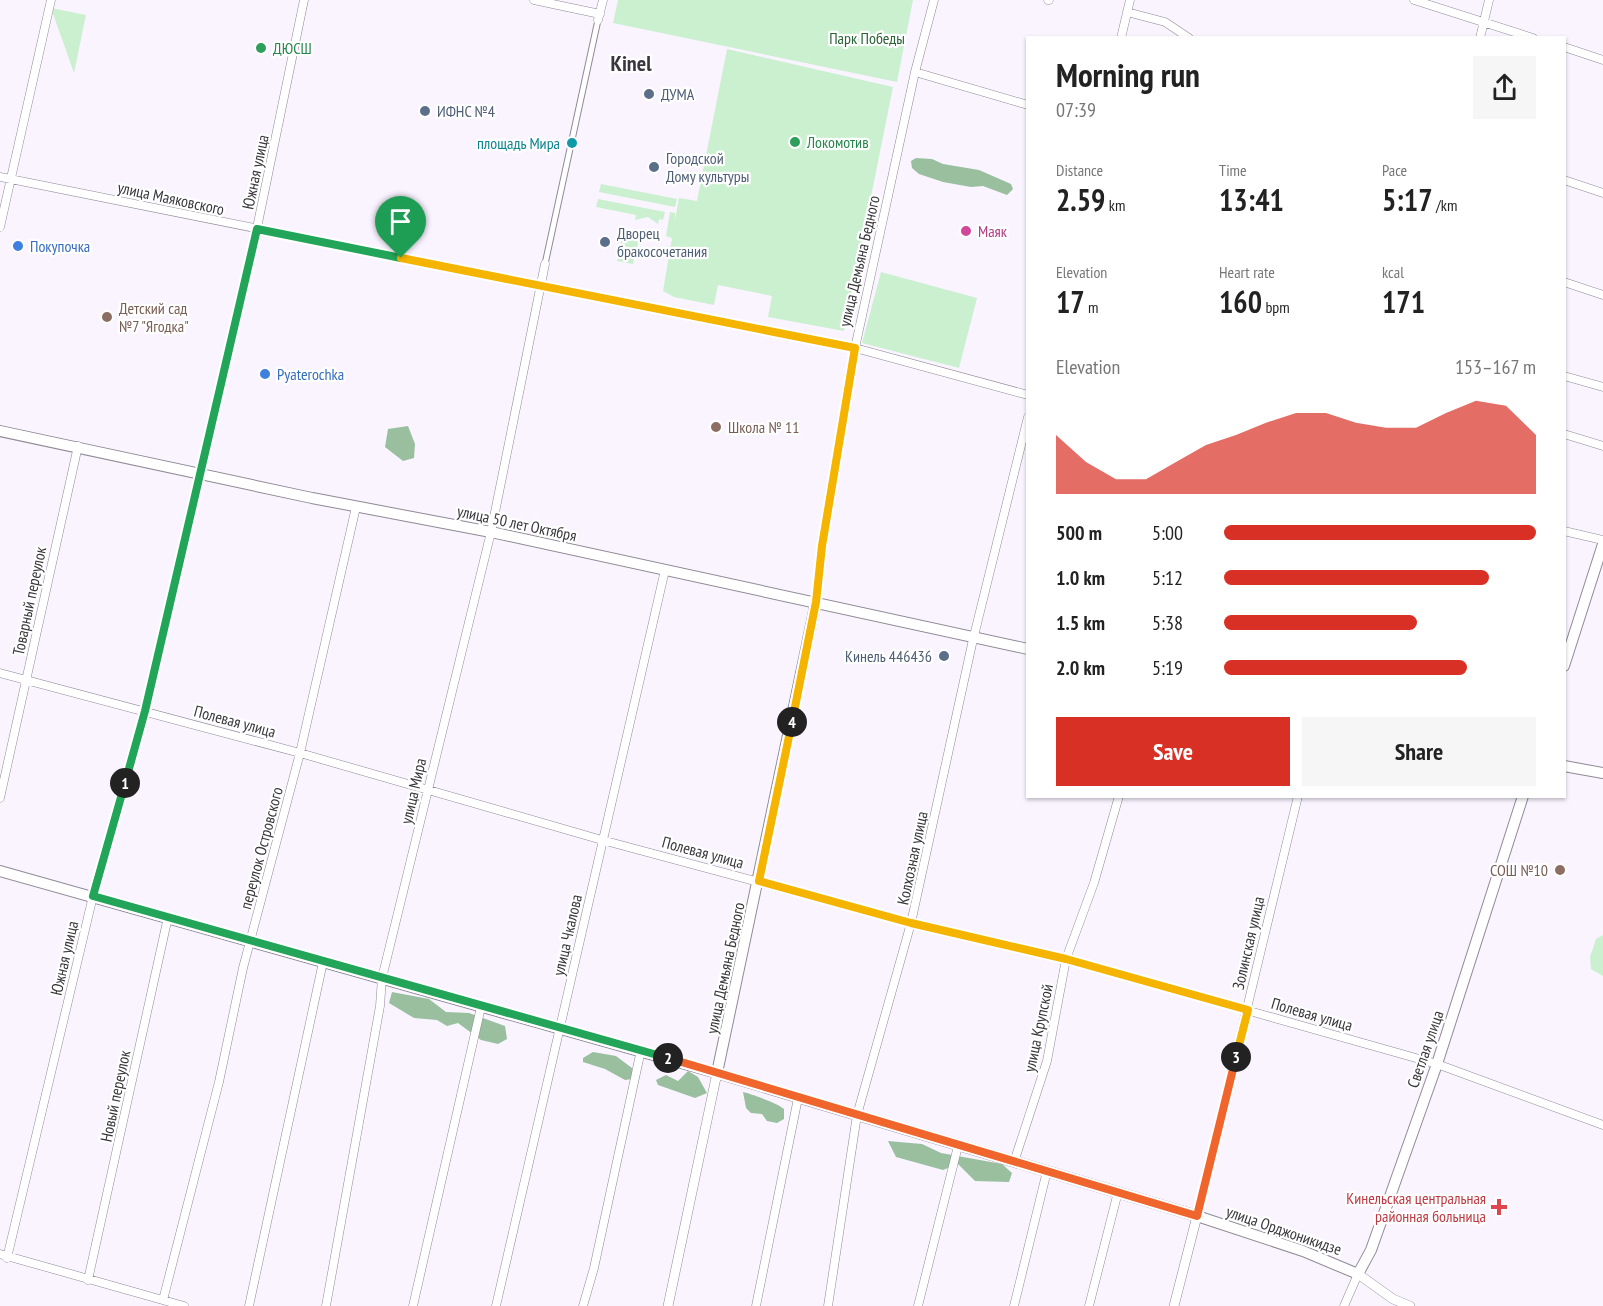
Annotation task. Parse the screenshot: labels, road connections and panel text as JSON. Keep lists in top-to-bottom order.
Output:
{
  "streets": {
    "main road": [
      "улица Демьяна Бедного",
      "улица 50 лет Октября",
      "Светлая улица",
      "улица Орджоникидзе"
    ],
    "street": [
      "Южная улица",
      "улица Маяковского",
      "Товарный переулок",
      "Полевая улица",
      "улица Мира",
      "переулок Островского",
      "Колхозная улица",
      "улица Чкалова",
      "Золинская улица",
      "улица Крупской",
      "Новый переулок"
    ]
  },
  "crossings": [
    ["Южная улица", "улица Маяковского"],
    ["Южная улица", "улица 50 лет Октября"],
    ["Южная улица", "Полевая улица"],
    ["Южная улица", "улица Орджоникидзе"],
    ["улица Маяковского", "улица Мира"],
    ["улица Демьяна Бедного", "улица 50 лет Октября"],
    ["улица Демьяна Бедного", "Полевая улица"],
    ["улица Демьяна Бедного", "улица Орджоникидзе"],
    ["улица 50 лет Октября", "Товарный переулок"],
    ["улица 50 лет Октября", "улица Мира"],
    ["улица 50 лет Октября", "переулок Островского"],
    ["улица 50 лет Октября", "Колхозная улица"],
    ["улица 50 лет Октября", "улица Чкалова"],
    ["Товарный переулок", "Полевая улица"],
    ["Полевая улица", "улица Мира"],
    ["Полевая улица", "переулок Островского"],
    ["Полевая улица", "Колхозная улица"],
    ["Полевая улица", "улица Чкалова"],
    ["Полевая улица", "Золинская улица"],
    ["Полевая улица", "улица Крупской"],
    ["Полевая улица", "Светлая улица"],
    ["улица Мира", "улица Орджоникидзе"],
    ["переулок Островского", "улица Орджоникидзе"],
    ["Колхозная улица", "улица Орджоникидзе"],
    ["улица Чкалова", "улица Орджоникидзе"],
    ["Золинская улица", "улица Орджоникидзе"],
    ["улица Крупской", "улица Орджоникидзе"],
    ["Светлая улица", "улица Орджоникидзе"],
    ["Новый переулок", "улица Орджоникидзе"]
  ],
  "districts": ["Kinel"],
  "parks": ["Парк Победы"],
  "places": {
    "other": [
      "ДЮСШ",
      "ДУМА",
      "ИФНС №4",
      "Локомотив",
      "площадь Мира",
      "Городской Дому культуры",
      "Маяк",
      "Дворец бракосочетания",
      "Покупочка",
      "Детский сад №7 \"Ягодка\"",
      "Pyaterochka",
      "Школа № 11",
      "Кинель 446436",
      "СОШ №10"
    ],
    "health": ["Кинельская центральная районная больница"]
  },
  "page": {
    "heading": ["Morning run", "07:39"],
    "stats": [
      ["Distance", "2.59 km"],
      ["Time", "13:41"],
      ["Pace", "5:17 /km"],
      ["Elevation", "17 m"],
      ["Heart rate", "160 bpm"],
      ["kcal", "171"]
    ],
    "chart": ["Elevation", "153–167 m"],
    "list": [
      {
        "name": "500 m",
        "note": "5:00"
      },
      {
        "name": "1.0 km",
        "note": "5:12"
      },
      {
        "name": "1.5 km",
        "note": "5:38"
      },
      {
        "name": "2.0 km",
        "note": "5:19"
      }
    ],
    "buttons": ["Save", "Share"],
    "pins": [
      "4",
      "1",
      "3",
      "2"
    ]
  }
}
